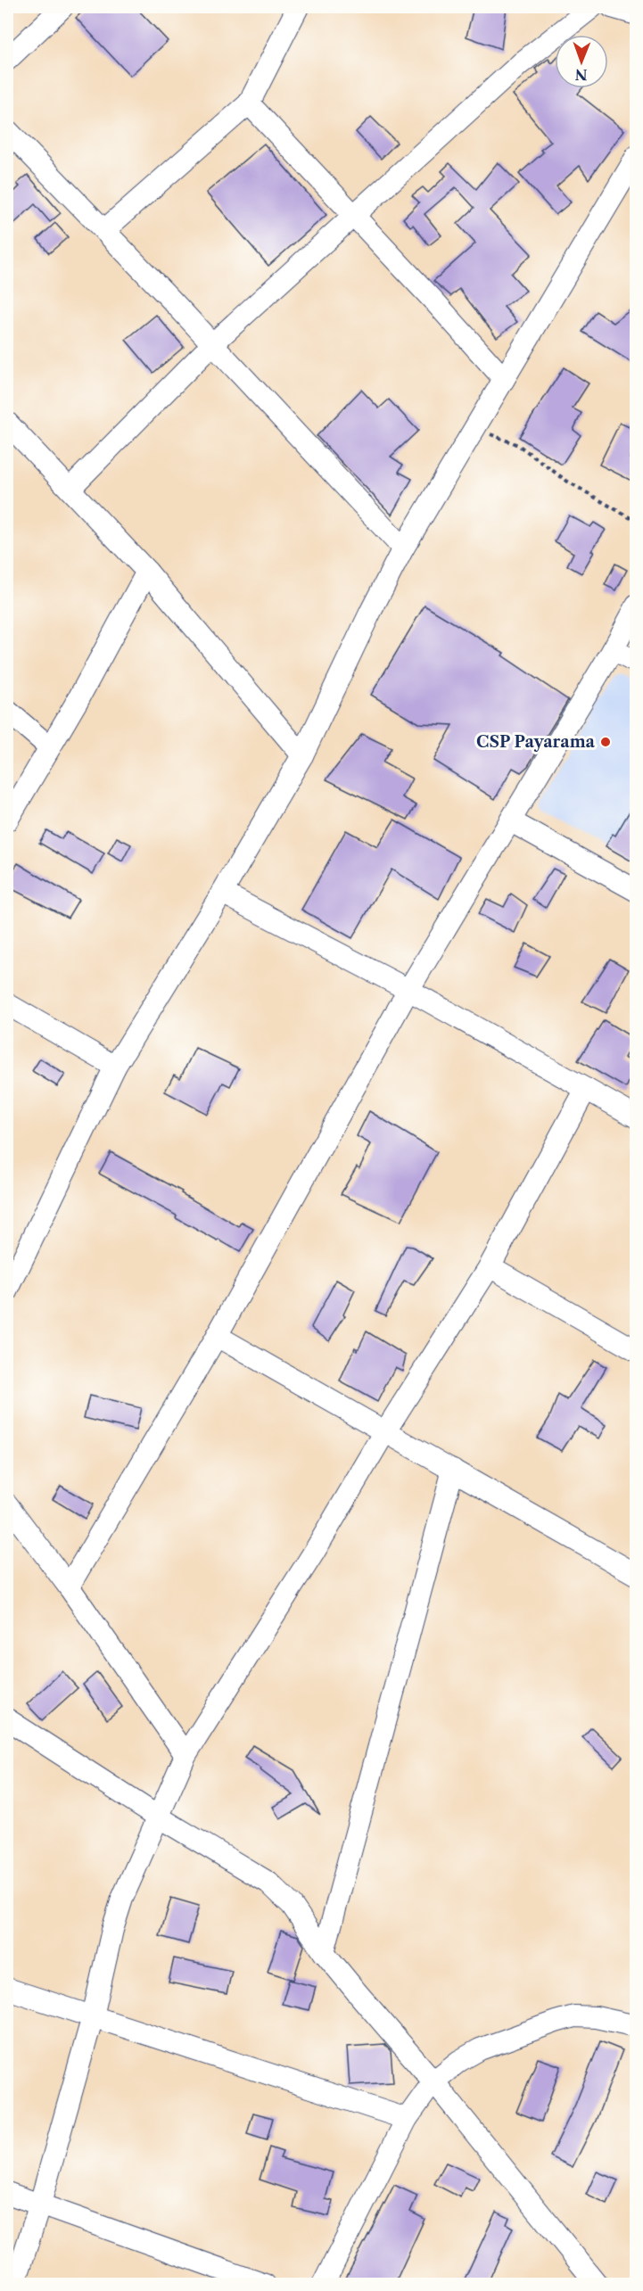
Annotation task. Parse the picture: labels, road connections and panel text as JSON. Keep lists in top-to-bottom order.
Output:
{
  "places": ["CSP Payarama"],
  "north": "bottom"
}
